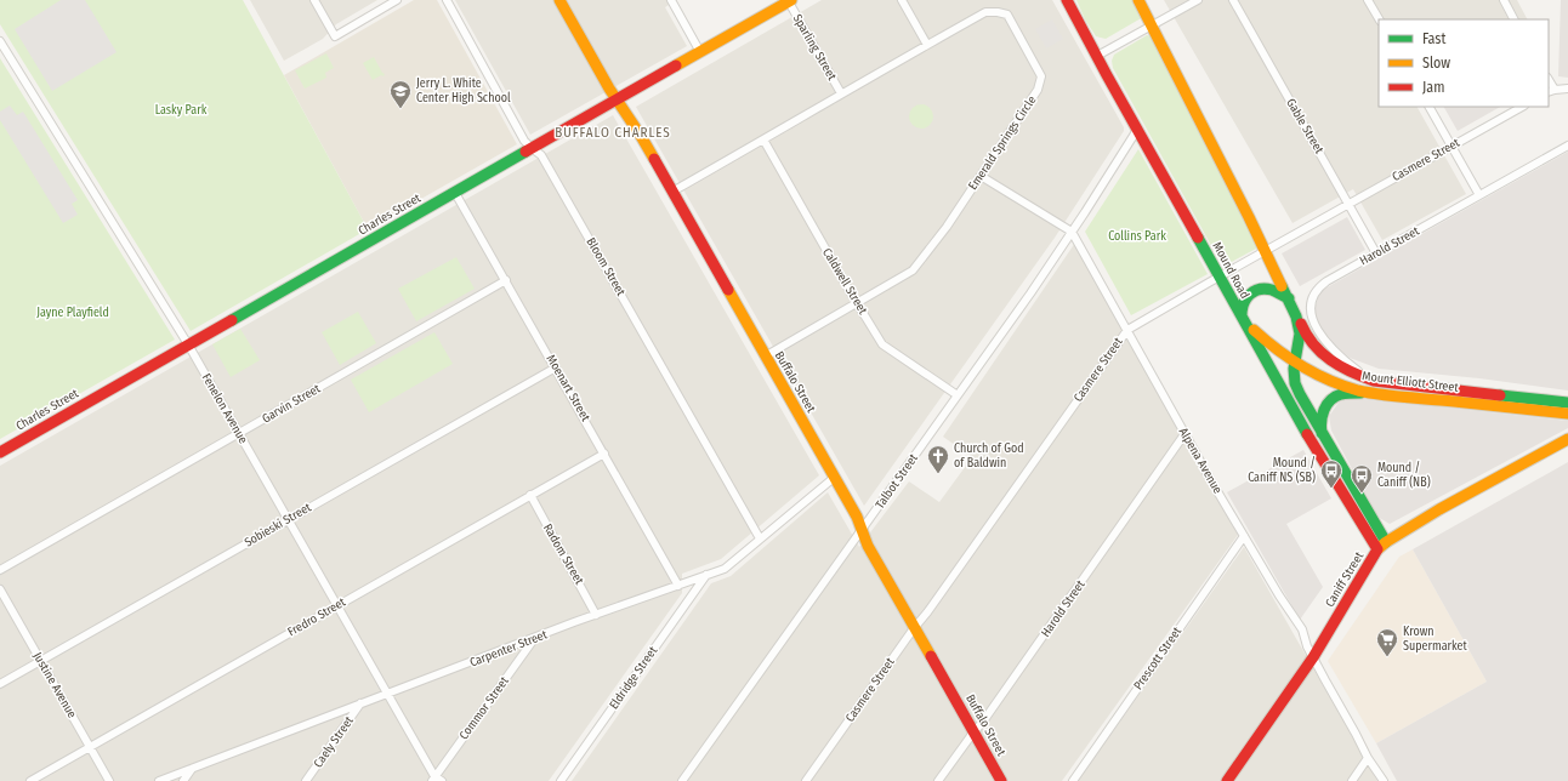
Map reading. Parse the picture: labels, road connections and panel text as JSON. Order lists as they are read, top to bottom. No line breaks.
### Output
{"streets":{"street":["Sparling Street","Gable Street","Emerald Springs Circle","Casmere Street","Charles Street","Harold Street","Bloom Street","Mound Road","Caldwell Street","Buffalo Street","Mount Elliott Street","Moenart Street","Garvin Street","Fenelon Avenue","Alpena Avenue","Talbot Street","Sobieski Street","Radom Street","Caniff Street","Fredro Street","Carpenter Street","Prescott Street","Eldridge Street","Justine Avenue","Commor Street","Caely Street"]},"crossings":[["Sparling Street","Emerald Springs Circle"],["Sparling Street","Charles Street"],["Gable Street","Casmere Street"],["Gable Street","Harold Street"],["Emerald Springs Circle","Caldwell Street"],["Emerald Springs Circle","Buffalo Street"],["Emerald Springs Circle","Alpena Avenue"],["Casmere Street","Mound Road"],["Casmere Street","Buffalo Street"],["Casmere Street","Alpena Avenue"],["Charles Street","Bloom Street"],["Charles Street","Buffalo Street"],["Charles Street","Moenart Street"],["Charles Street","Fenelon Avenue"],["Harold Street","Buffalo Street"],["Harold Street","Mount Elliott Street"],["Harold Street","Alpena Avenue"],["Bloom Street","Carpenter Street"],["Mound Road","Mount Elliott Street"],["Mound Road","Talbot Street"],["Mound Road","Caniff Street"],["Caldwell Street","Talbot Street"],["Buffalo Street","Talbot Street"],["Buffalo Street","Carpenter Street"],["Moenart Street","Garvin Street"],["Moenart Street","Sobieski Street"],["Moenart Street","Fredro Street"],["Moenart Street","Carpenter Street"],["Garvin Street","Fenelon Avenue"],["Fenelon Avenue","Sobieski Street"],["Fenelon Avenue","Fredro Street"],["Fenelon Avenue","Carpenter Street"],["Fenelon Avenue","Commor Street"],["Alpena Avenue","Talbot Street"],["Alpena Avenue","Caniff Street"],["Alpena Avenue","Prescott Street"],["Sobieski Street","Justine Avenue"],["Radom Street","Fredro Street"],["Radom Street","Carpenter Street"],["Fredro Street","Justine Avenue"],["Carpenter Street","Eldridge Street"],["Carpenter Street","Commor Street"],["Carpenter Street","Caely Street"]],"districts":["BUFFALO CHARLES"],"parks":["Lasky Park","Collins Park","Jayne Playfield"],"places":{"school or university":["Jerry L. White Center High School"],"church":["Church of God of Baldwin"],"bus stop":["Mound / Caniff NS (SB)","Mound / Caniff (NB)"],"supermarket":["Krown Supermarket"]},"legend":["Fast","Slow","Jam"]}
